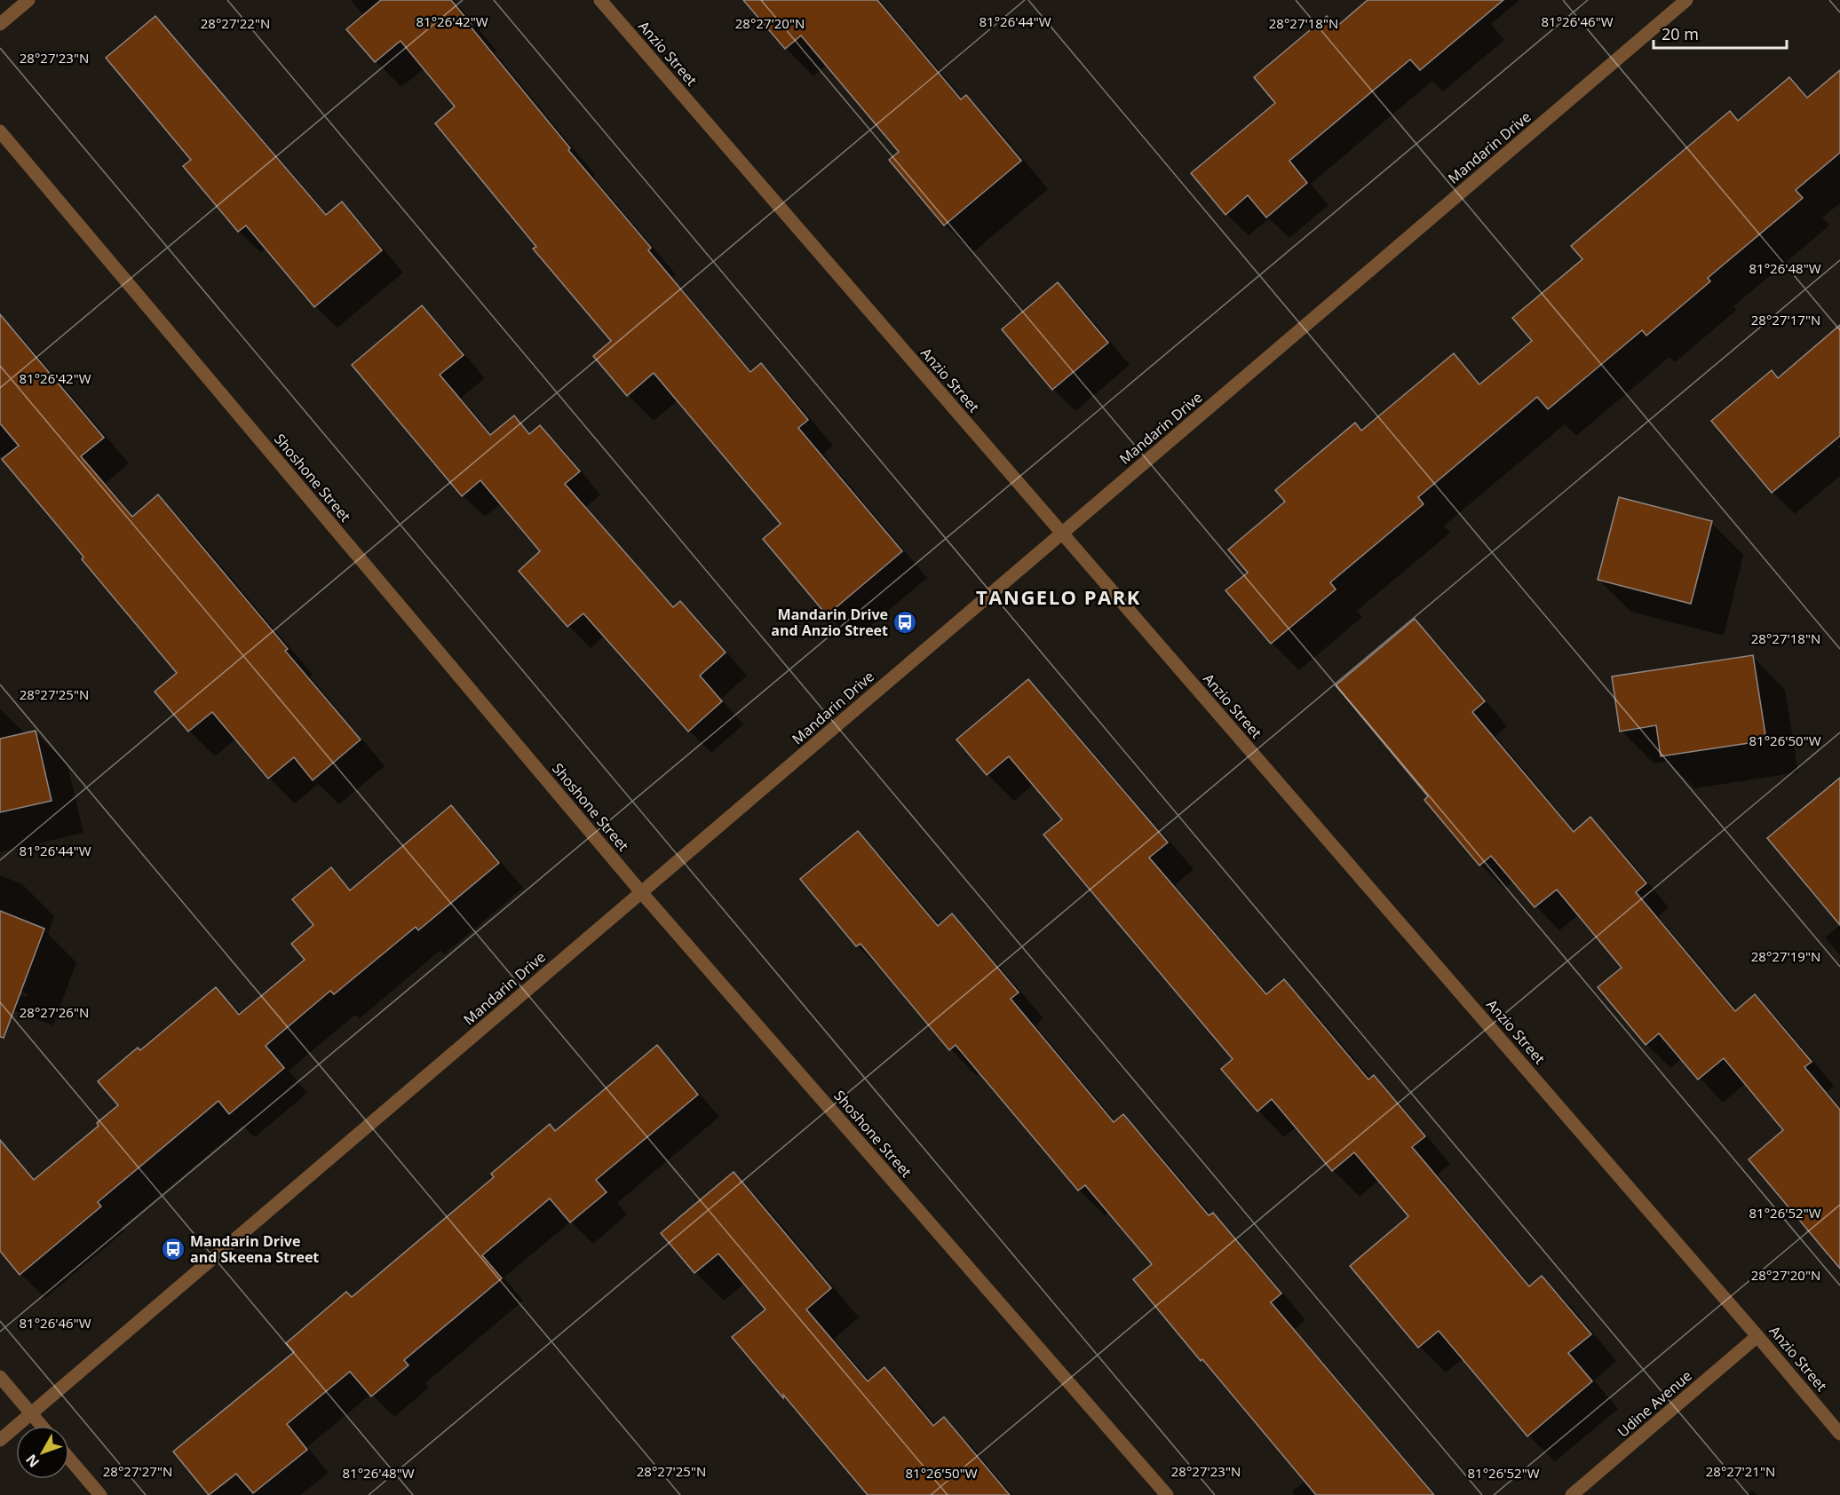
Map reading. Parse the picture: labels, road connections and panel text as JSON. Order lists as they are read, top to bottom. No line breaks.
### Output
{"streets":{"street":["Anzio Street","Mandarin Drive","Shoshone Street","Udine Avenue"]},"crossings":[["Anzio Street","Mandarin Drive"],["Anzio Street","Udine Avenue"],["Mandarin Drive","Shoshone Street"]],"districts":["TANGELO PARK"],"places":{"bus stop":["Mandarin Drive and Anzio Street","Mandarin Drive and Skeena Street"]},"scale_bar":"20 m","north":"bottom left","coordinates":["81°26'42\"W","81°26'44\"W","81°26'46\"W","28°27'20\"N","28°27'18\"N","28°27'22\"N","28°27'23\"N","81°26'48\"W","28°27'17\"N","28°27'25\"N","81°26'50\"W","28°27'19\"N","28°27'26\"N","81°26'52\"W","28°27'27\"N","28°27'21\"N"]}
